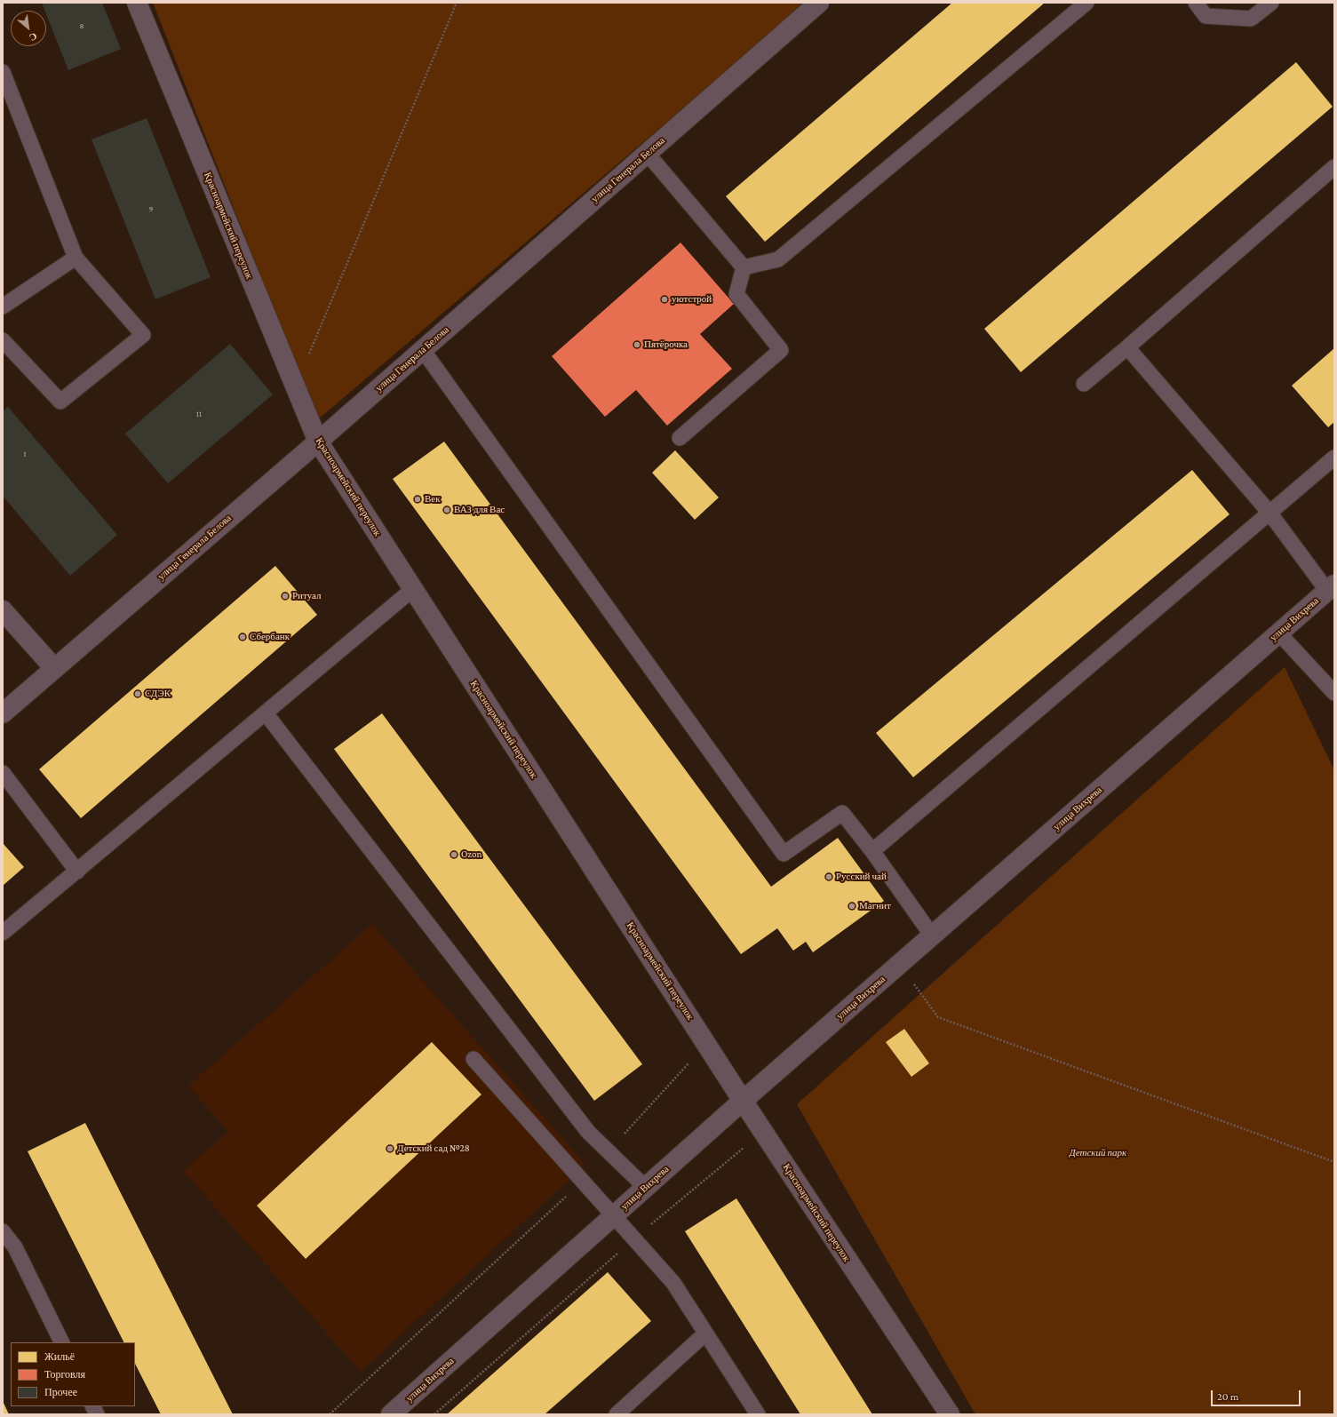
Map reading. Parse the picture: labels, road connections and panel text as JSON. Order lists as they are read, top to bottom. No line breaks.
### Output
{"streets":{"street":["улица Генерала Белова","Красноармейский переулок","улица Вихрева"]},"crossings":[["улица Генерала Белова","Красноармейский переулок"],["Красноармейский переулок","улица Вихрева"]],"parks":["Детский парк"],"places":["уютстрой","Пятёрочка","Век","ВАЗ для Вас","Ритуал","Сбербанк","СДЭК","Ozon","Русский чай","Магнит","Детский сад №28"],"house_numbers":["8","9","11","1"],"legend":["Жильё","Торговля","Прочее"],"scale_bar":"20 m","north":"bottom right"}
